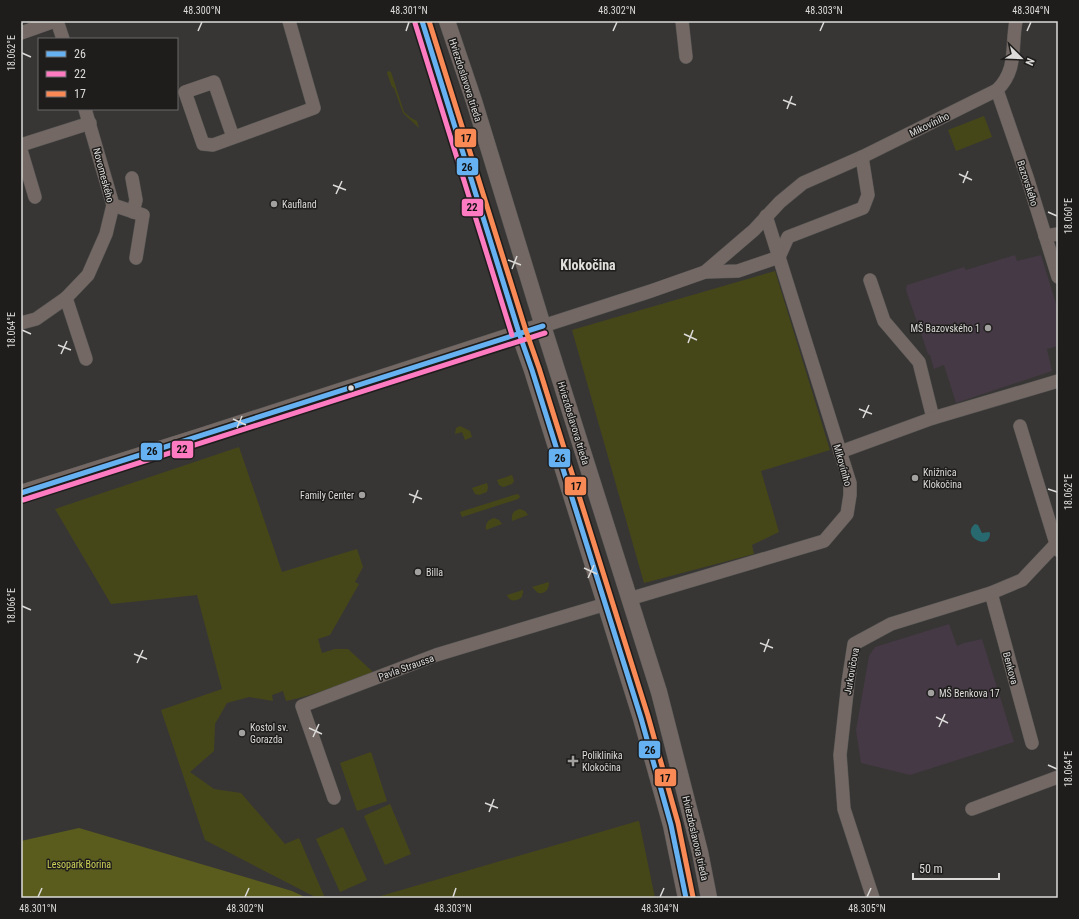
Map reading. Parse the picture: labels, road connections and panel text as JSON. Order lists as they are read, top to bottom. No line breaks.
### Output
{"streets":{"street":["Hviezdoslavova trieda","Mikovíniho","Novomeského","Bazovského","Pavla Straussa","Benkova","Jurkovičova"]},"crossings":[["Hviezdoslavova trieda","Mikovíniho"],["Mikovíniho","Bazovského"],["Benkova","Jurkovičova"]],"districts":["Klokočina"],"parks":["Lesopark Borina"],"places":{"other":["Kaufland","MŠ Bazovského 1","Knižnica Klokočina","Family Center","Billa","MŠ Benkova 17","Kostol sv. Gorazda"],"health":["Poliklinika Klokočina"]},"lines":["transit line 26","transit line 17","transit line 22"],"legend":["26","22","17"],"scale_bar":"50 m","north":"bottom right","coordinates":["48.300°N","48.301°N","48.302°N","48.303°N","48.304°N","18.062°E","18.060°E","18.064°E","18.066°E","48.305°N"]}
